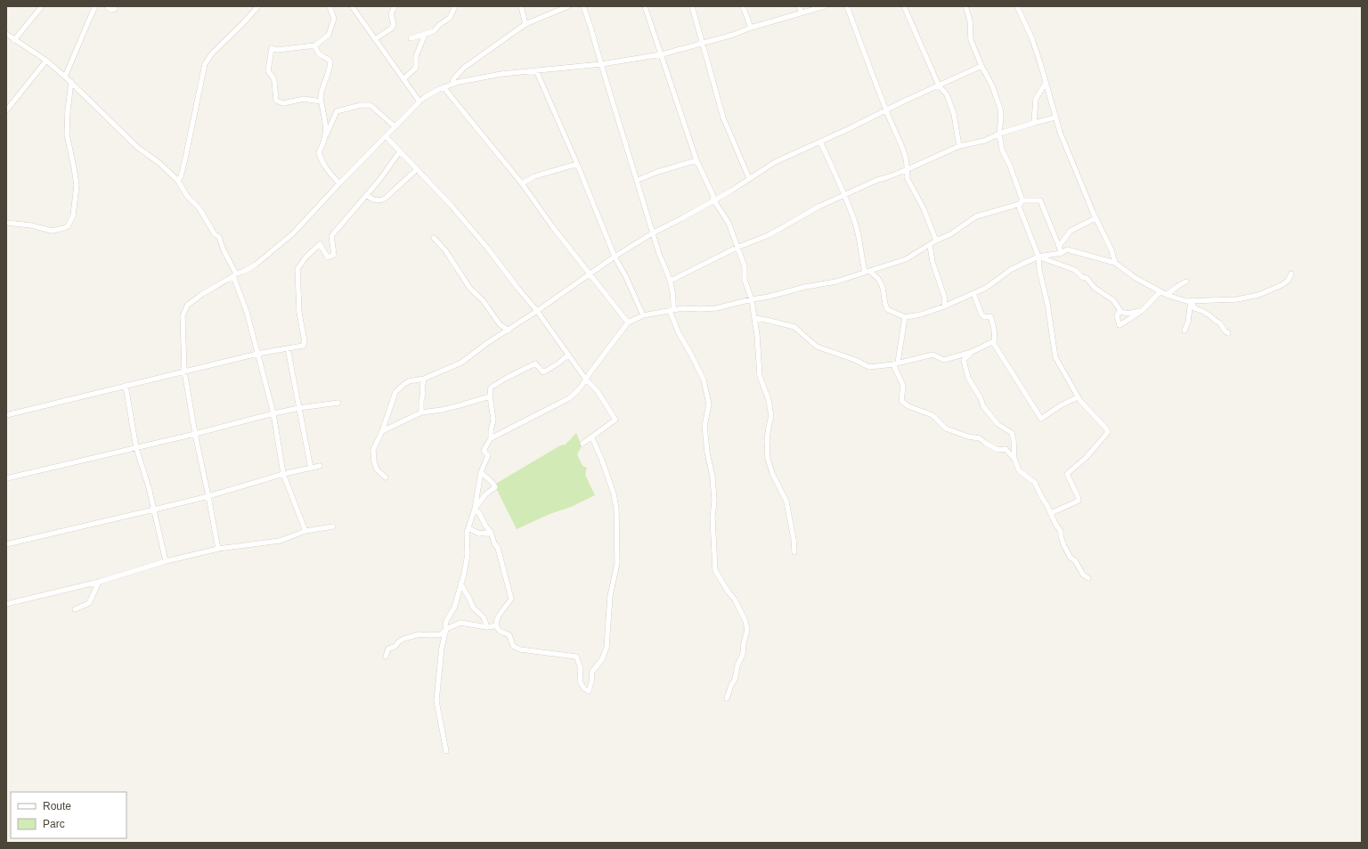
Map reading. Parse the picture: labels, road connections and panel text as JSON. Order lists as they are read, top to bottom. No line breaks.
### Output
{"legend":["Route","Parc"]}
